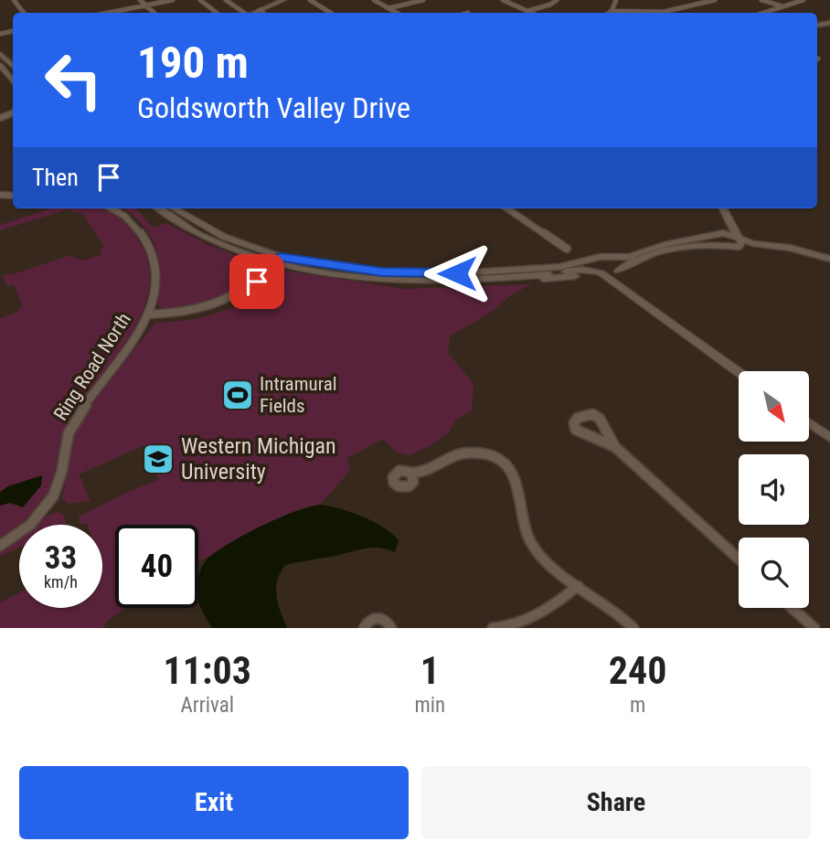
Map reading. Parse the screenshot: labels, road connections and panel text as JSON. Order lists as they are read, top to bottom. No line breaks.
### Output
{"streets":{"street":["Ring Road North"]},"places":{"sports":["Intramural Fields"],"school or university":["Western Michigan University"]},"north":"bottom right","page":{"turn":["190 m","Goldsworth Valley Drive"],"then":"Then","speed":"33 km/h","limit":"40","eta":["11:03","Arrival","1","min","240","m"],"buttons":["Exit","Share"]}}
